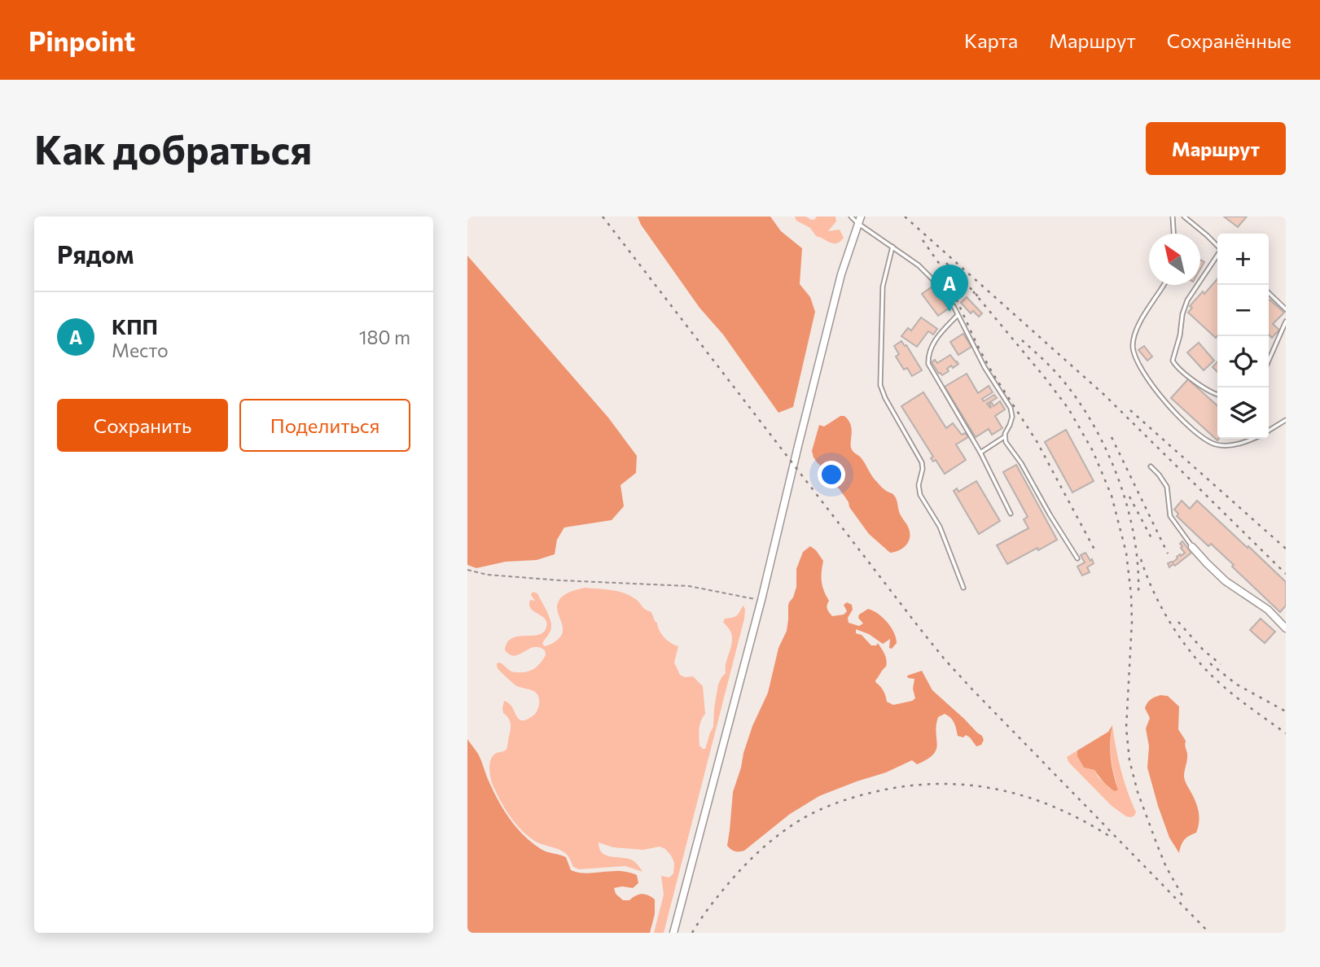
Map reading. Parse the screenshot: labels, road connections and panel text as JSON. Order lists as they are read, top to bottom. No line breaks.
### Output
{"north":"top left","page":{"header":"Pinpoint","nav":["Карта","Маршрут","Сохранённые"],"buttons":["Маршрут",["Сохранить","Поделиться"]],"title":"Как добраться","heading":"Рядом","map_buttons":["+","−"],"pins":"A","list":[{"mark":"A","name":"КПП","note":"Место","value":"180 m"}]}}
